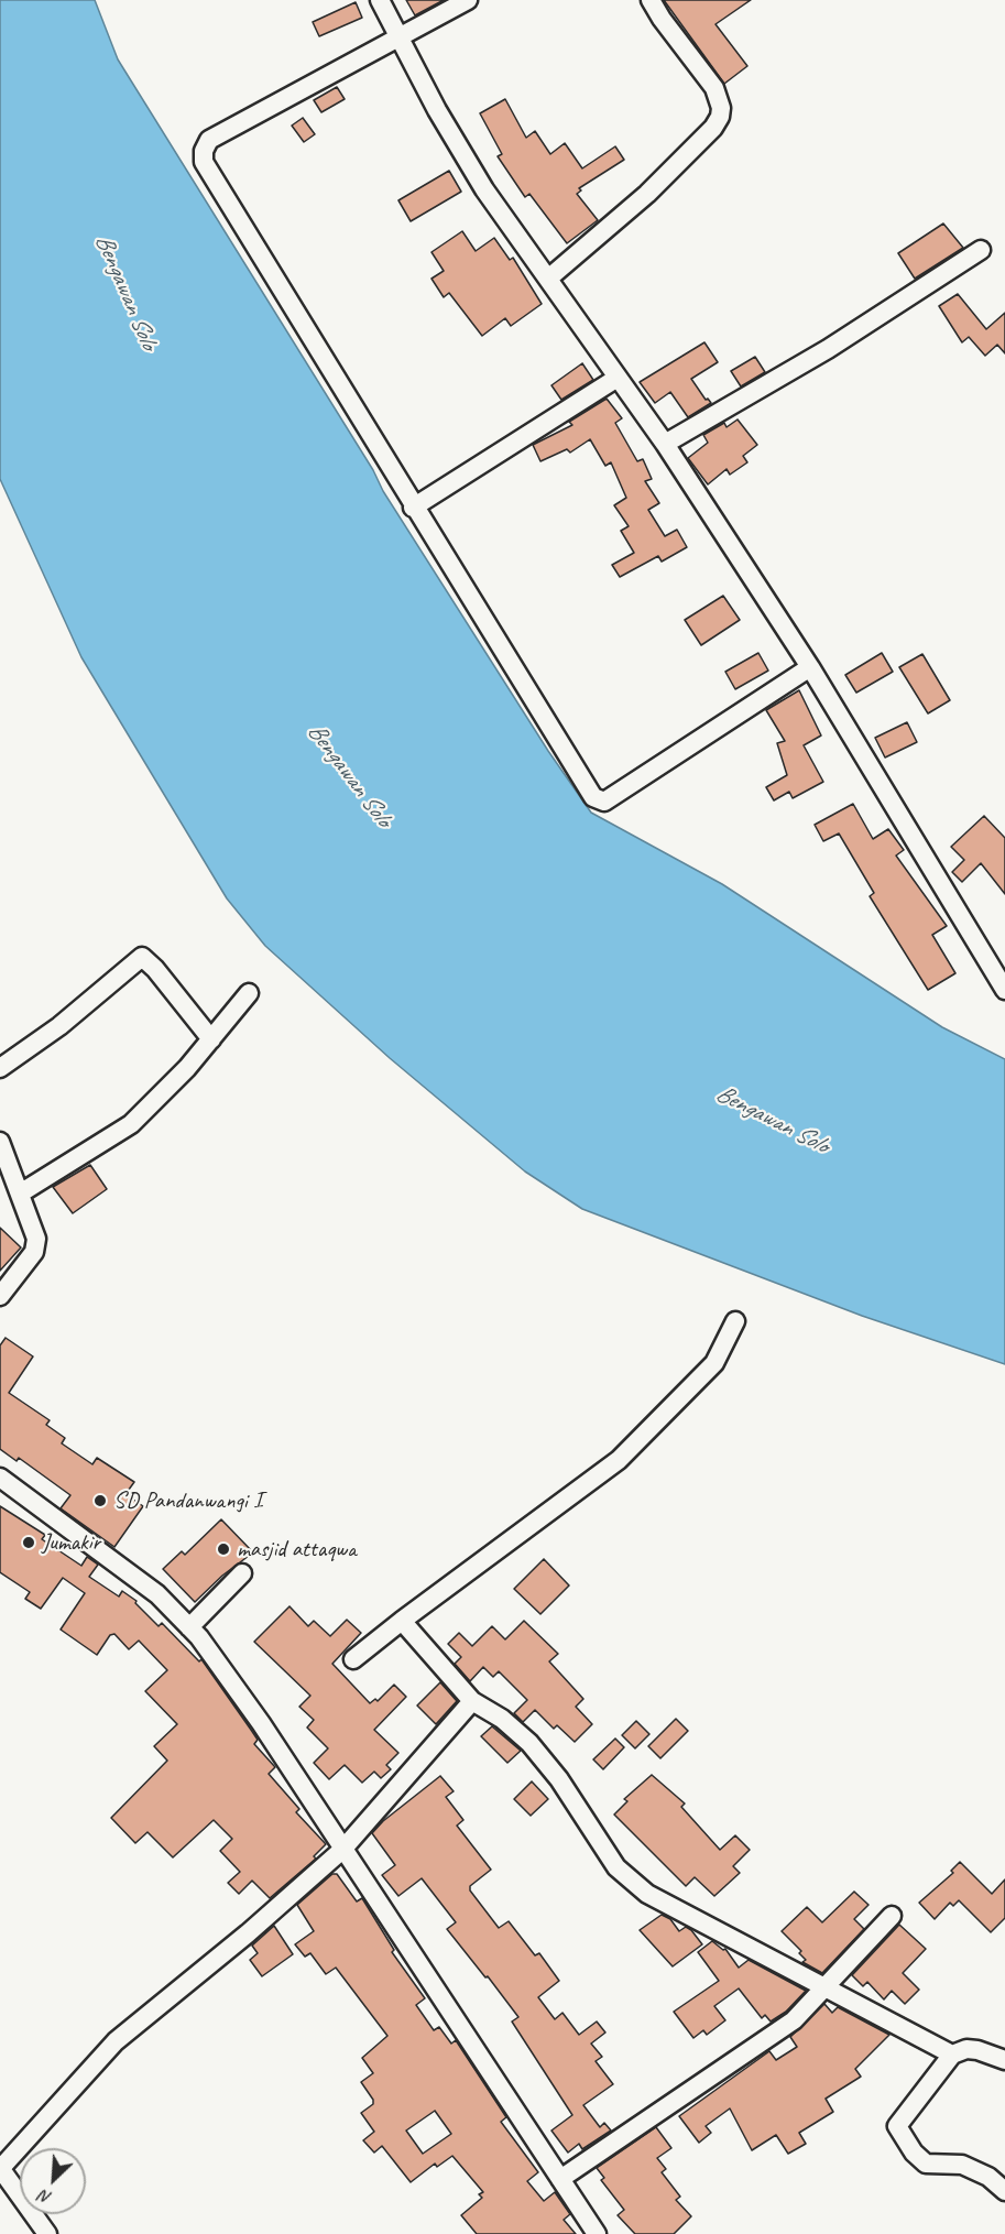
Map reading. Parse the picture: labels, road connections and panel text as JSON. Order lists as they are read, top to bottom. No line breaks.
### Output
{"water":["Bengawan Solo"],"places":["SD Pandanwangi I","Jumakir","masjid attaqwa"],"north":"bottom left"}
